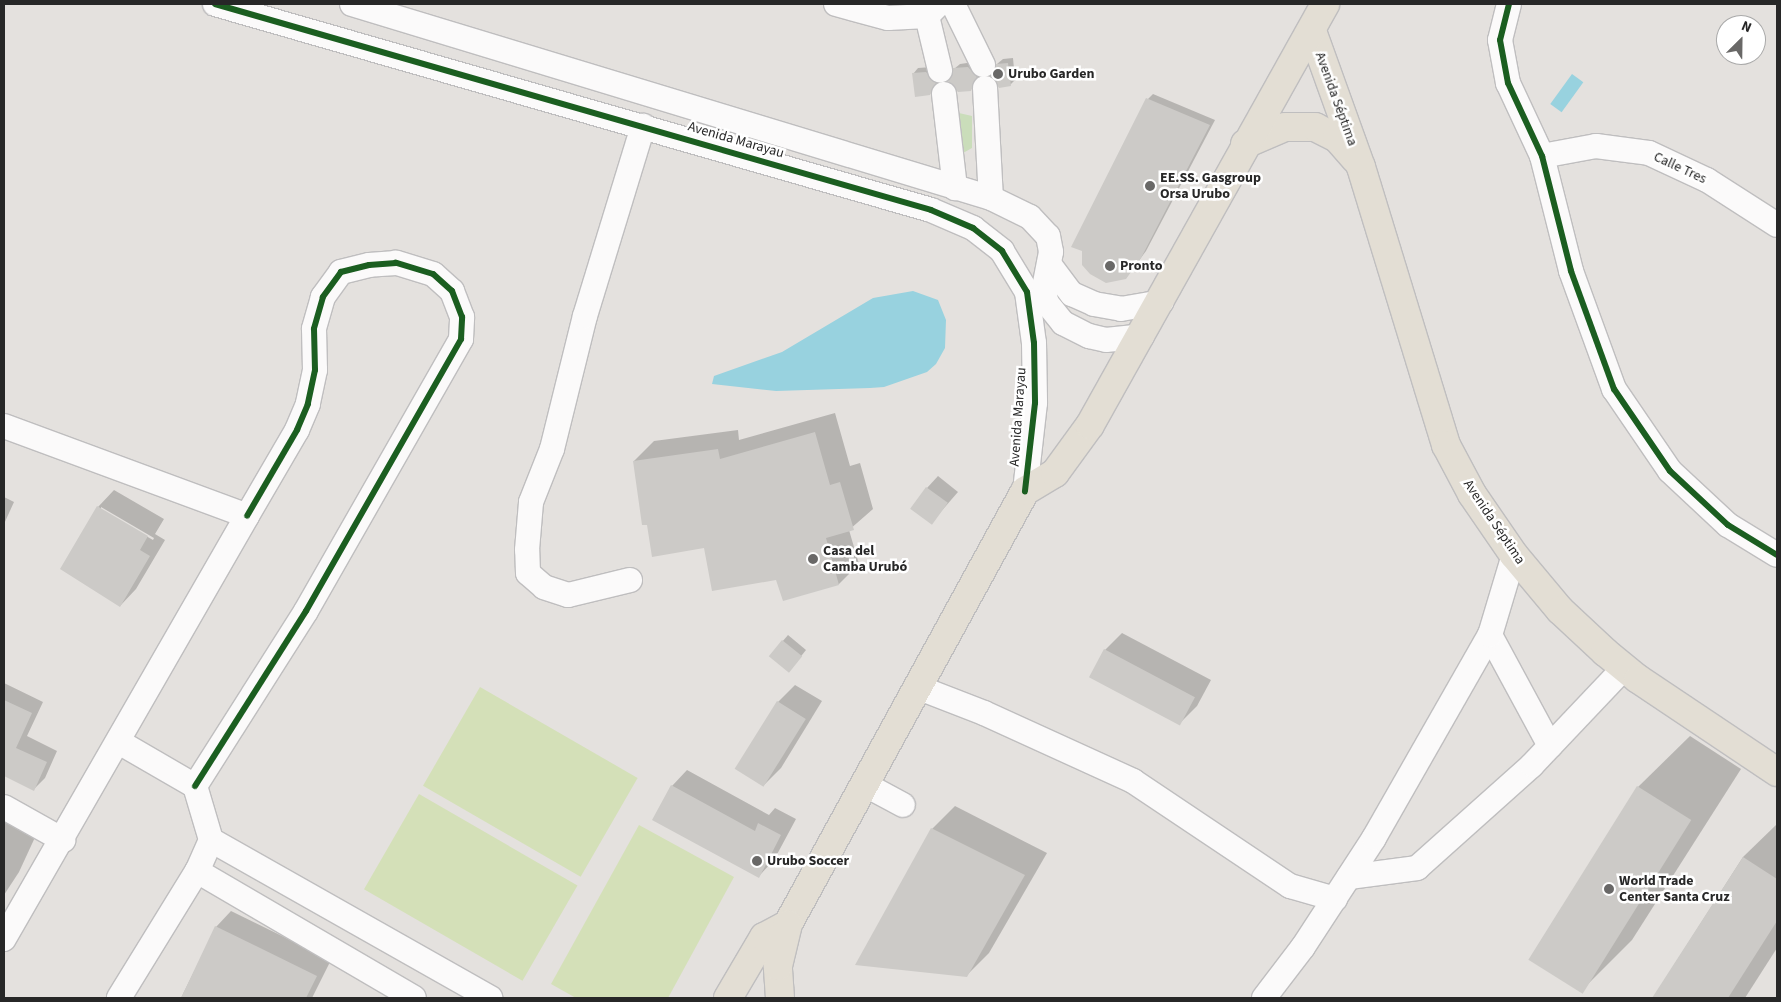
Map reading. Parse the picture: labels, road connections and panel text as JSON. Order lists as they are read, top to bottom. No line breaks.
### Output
{"streets":{"main road":["Avenida Séptima"],"street":["Avenida Marayau","Calle Tres"]},"places":["Urubo Garden","EE.SS. Gasgroup Orsa Urubo","Pronto","Casa del Camba Urubó","Urubo Soccer","World Trade Center Santa Cruz"],"north":"top right"}
